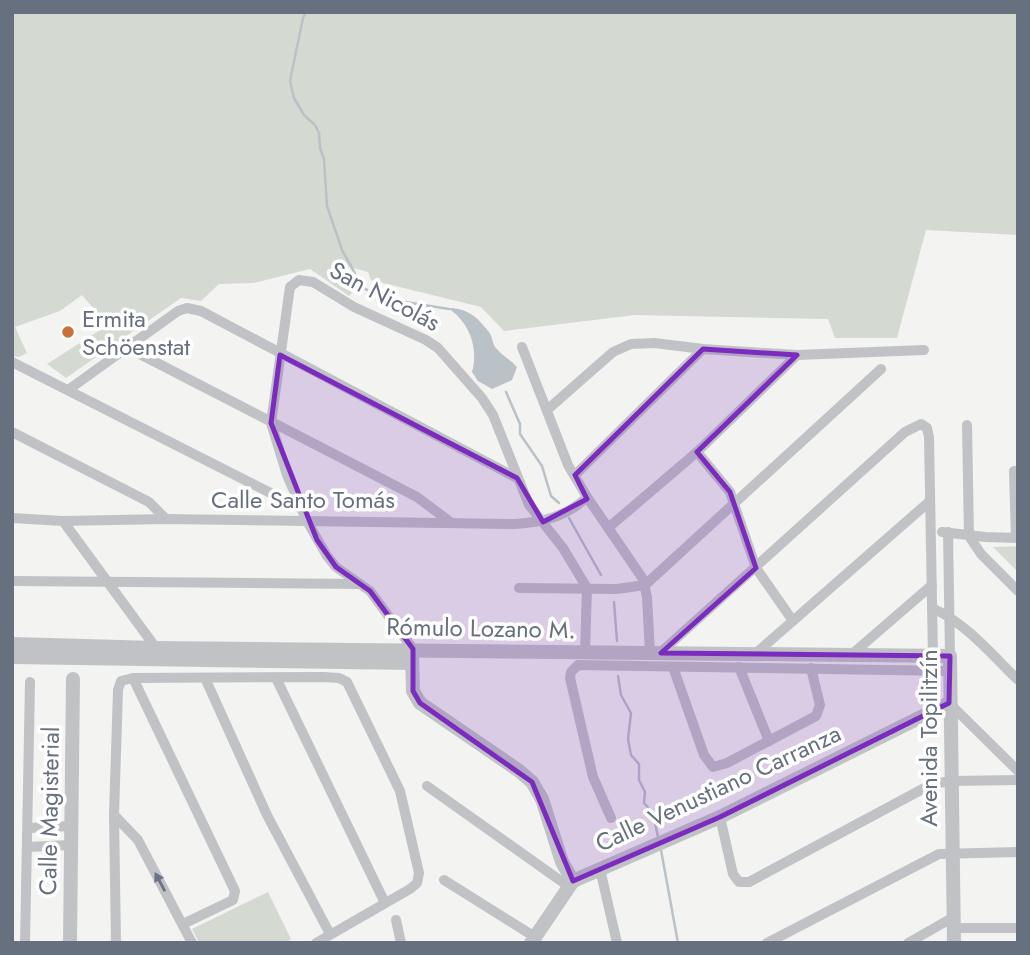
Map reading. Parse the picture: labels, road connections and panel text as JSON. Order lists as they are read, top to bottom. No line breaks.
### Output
{"streets":{"street":["San Nicolás","Calle Santo Tomás","Rómulo Lozano M.","Avenida Topilitzín","Calle Venustiano Carranza","Calle Magisterial"]},"crossings":[["San Nicolás","Calle Santo Tomás"],["Rómulo Lozano M.","Avenida Topilitzín"],["Avenida Topilitzín","Calle Venustiano Carranza"]],"places":["Ermita Schöenstat"]}
